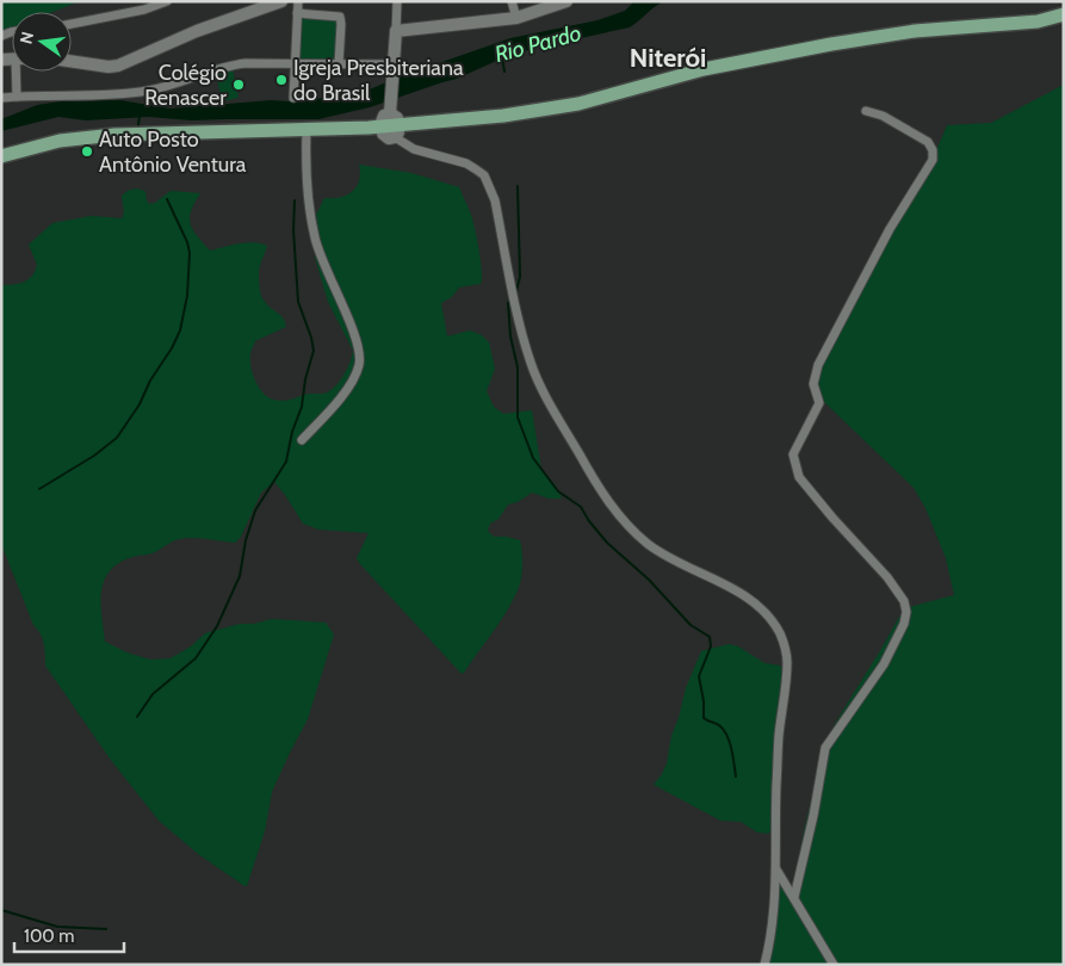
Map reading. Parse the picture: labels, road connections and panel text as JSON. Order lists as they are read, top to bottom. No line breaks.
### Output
{"districts":["Niterói"],"water":["Rio Pardo"],"places":["Igreja Presbiteriana do Brasil","Colégio Renascer","Auto Posto Antônio Ventura"],"scale_bar":"100 m","north":"left"}
